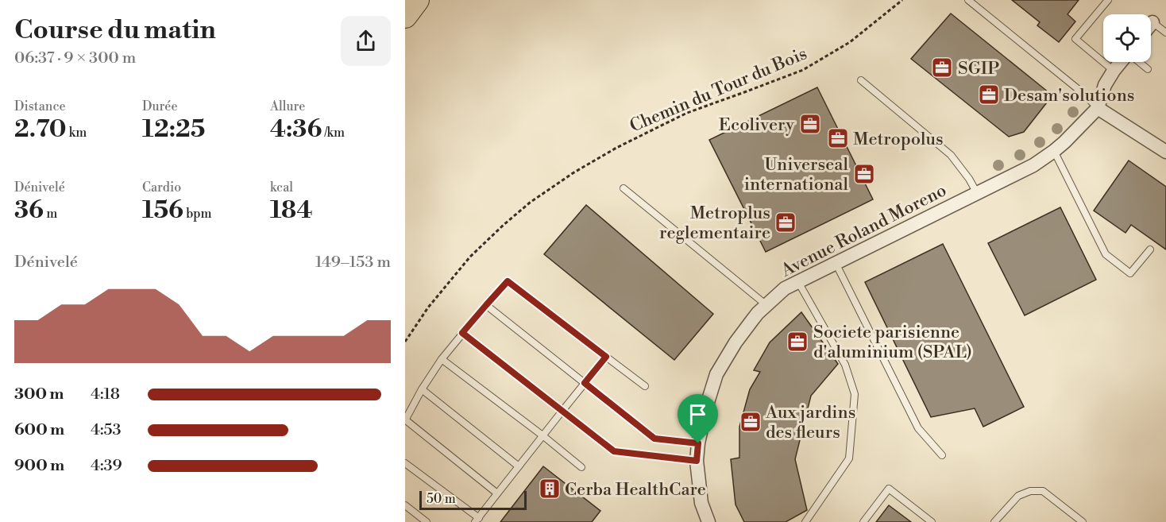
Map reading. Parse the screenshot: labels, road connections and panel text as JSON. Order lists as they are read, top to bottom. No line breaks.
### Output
{"streets":{"street":["Avenue Roland Moreno"],"path":["Chemin du Tour du Bois"]},"places":{"office":["SGIP","Desam'solutions","Ecolivery","Metropolus","Universeal international","Metroplus reglementaire","Societe parisienne d'aluminium (SPAL)","Aux jardins des fleurs"],"building":["Cerba HealthCare"]},"scale_bar":"50 m","page":{"heading":["Course du matin","06:37 · 9 × 300 m"],"stats":[["Distance","2.70 km"],["Durée","12:25"],["Allure","4:36 /km"],["Dénivelé","36 m"],["Cardio","156 bpm"],["kcal","184"]],"chart":["Dénivelé","149–153 m"],"list":[{"name":"300 m","note":"4:18"},{"name":"600 m","note":"4:53"},{"name":"900 m","note":"4:39"}],"scale":"50 m"}}
